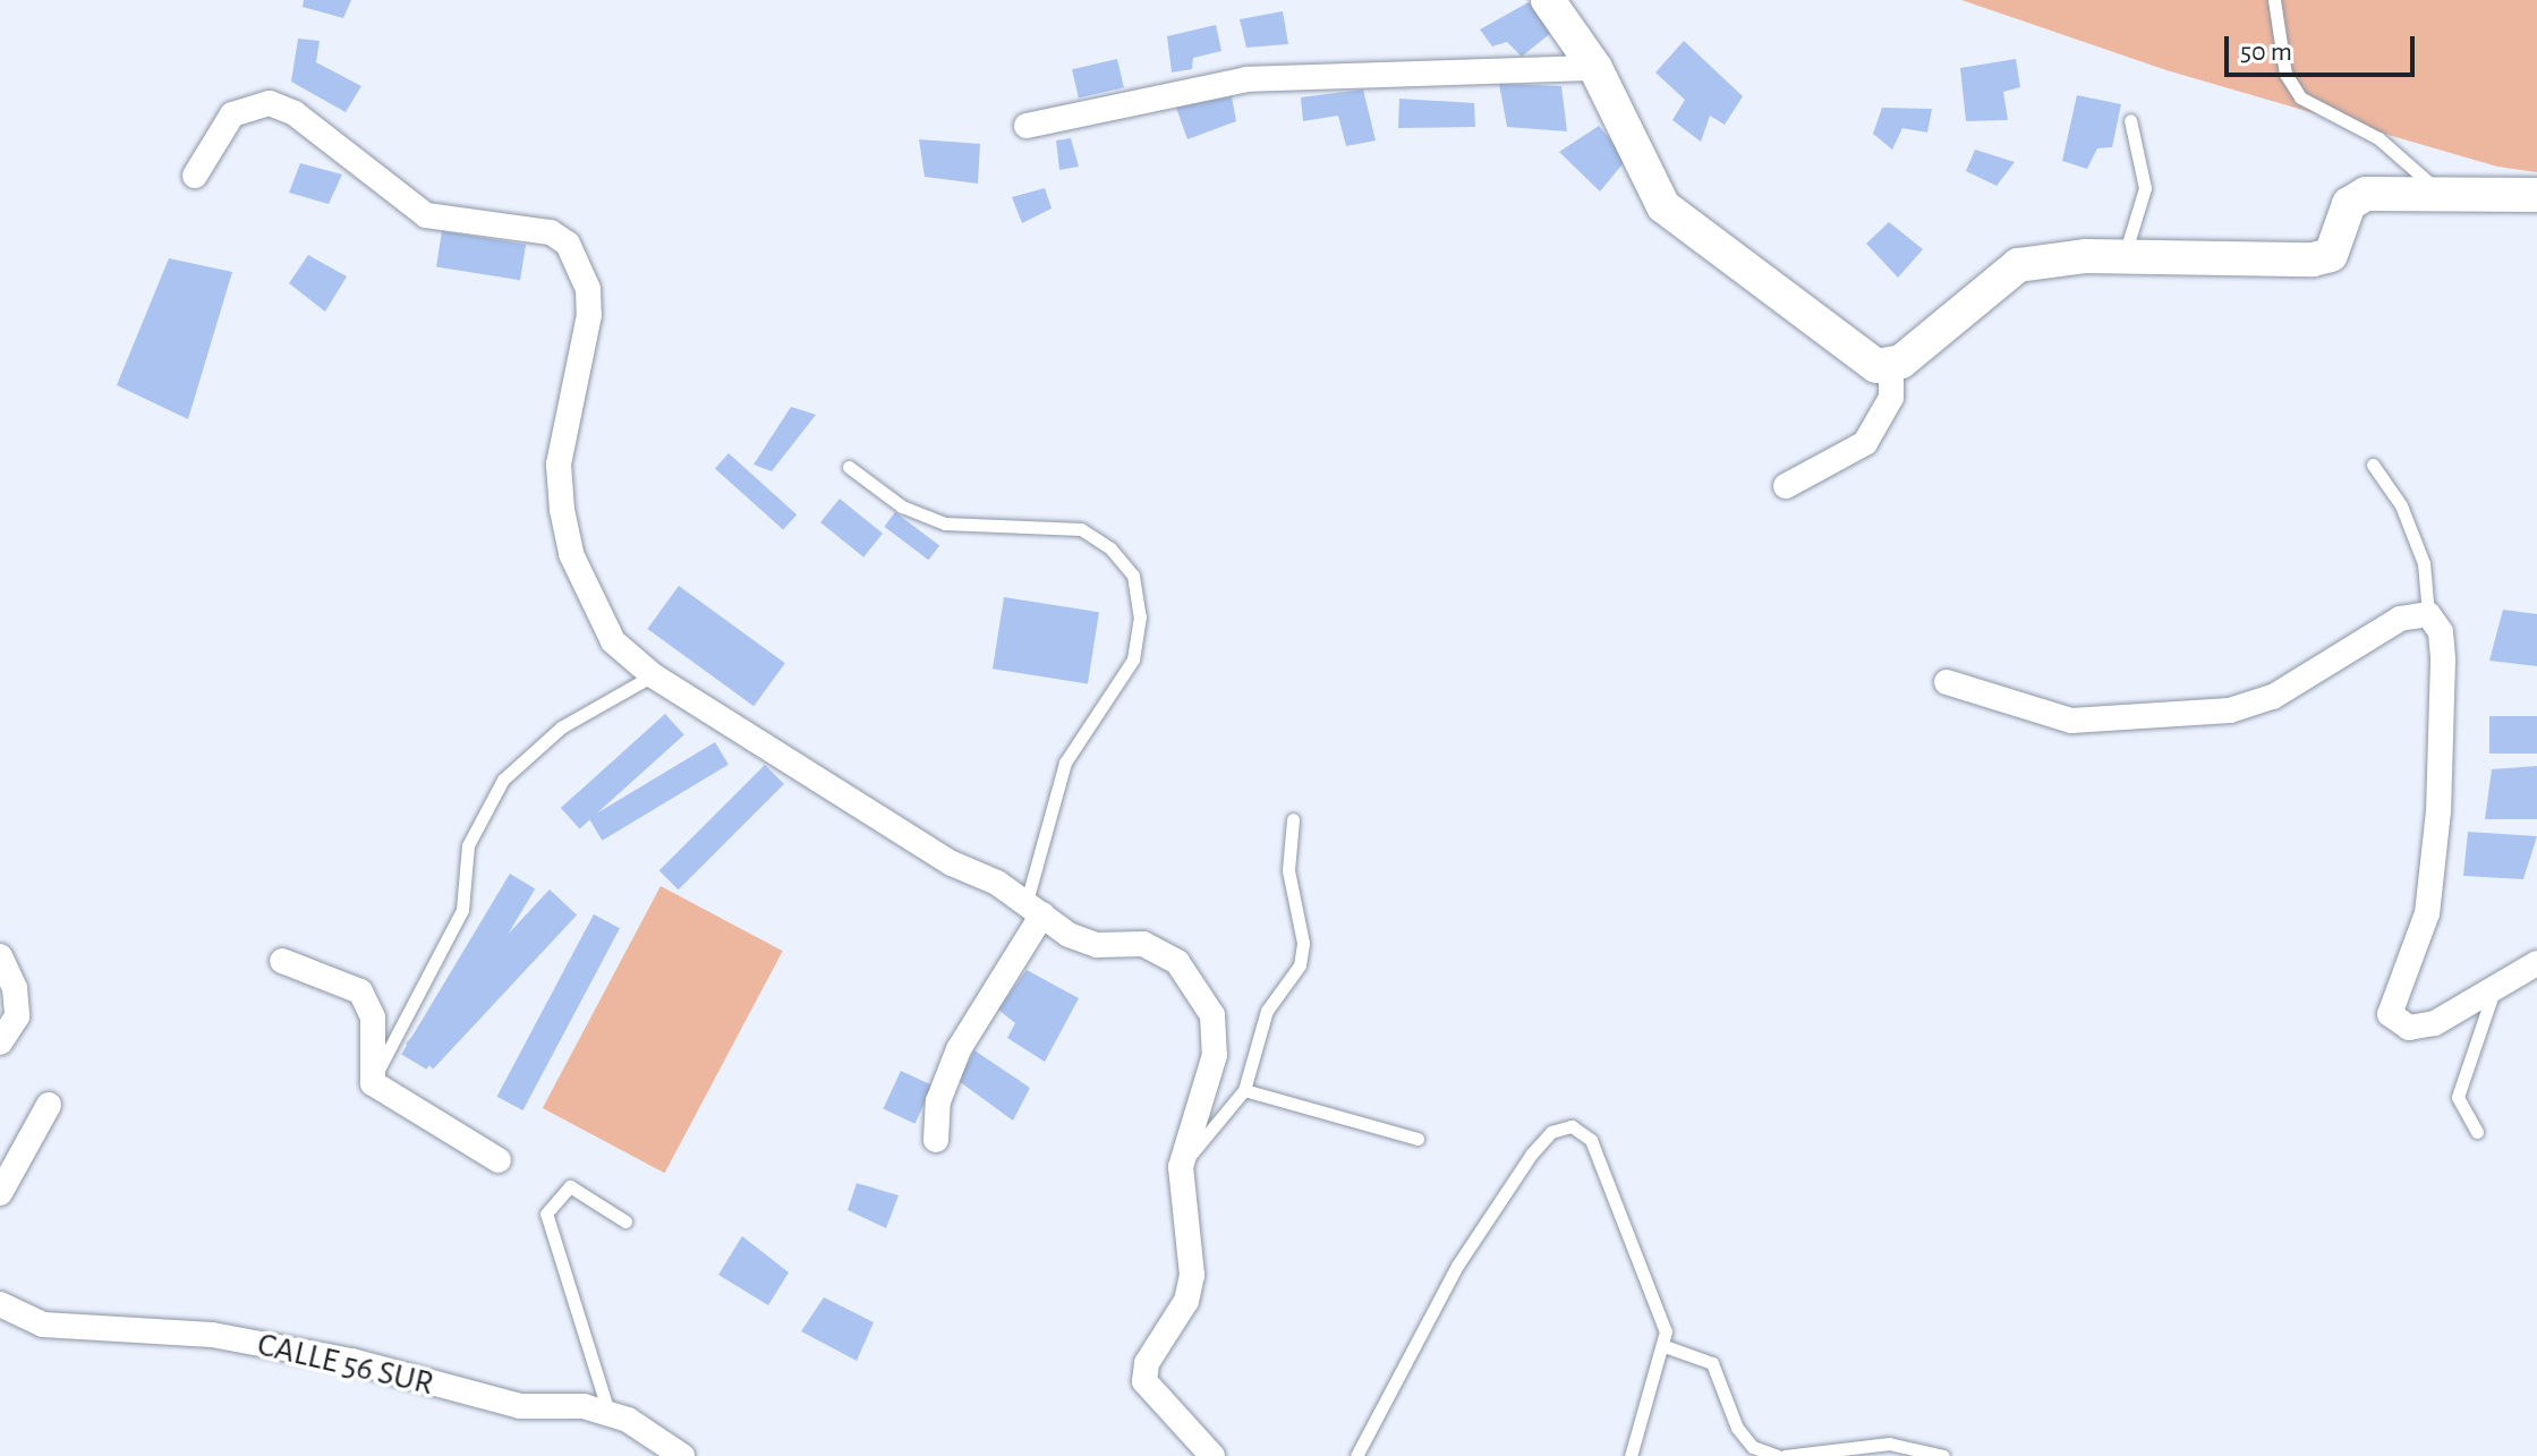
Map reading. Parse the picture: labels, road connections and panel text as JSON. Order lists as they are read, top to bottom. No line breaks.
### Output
{"streets":{"street":["CALLE 56 SUR"]},"scale_bar":"50 m"}
